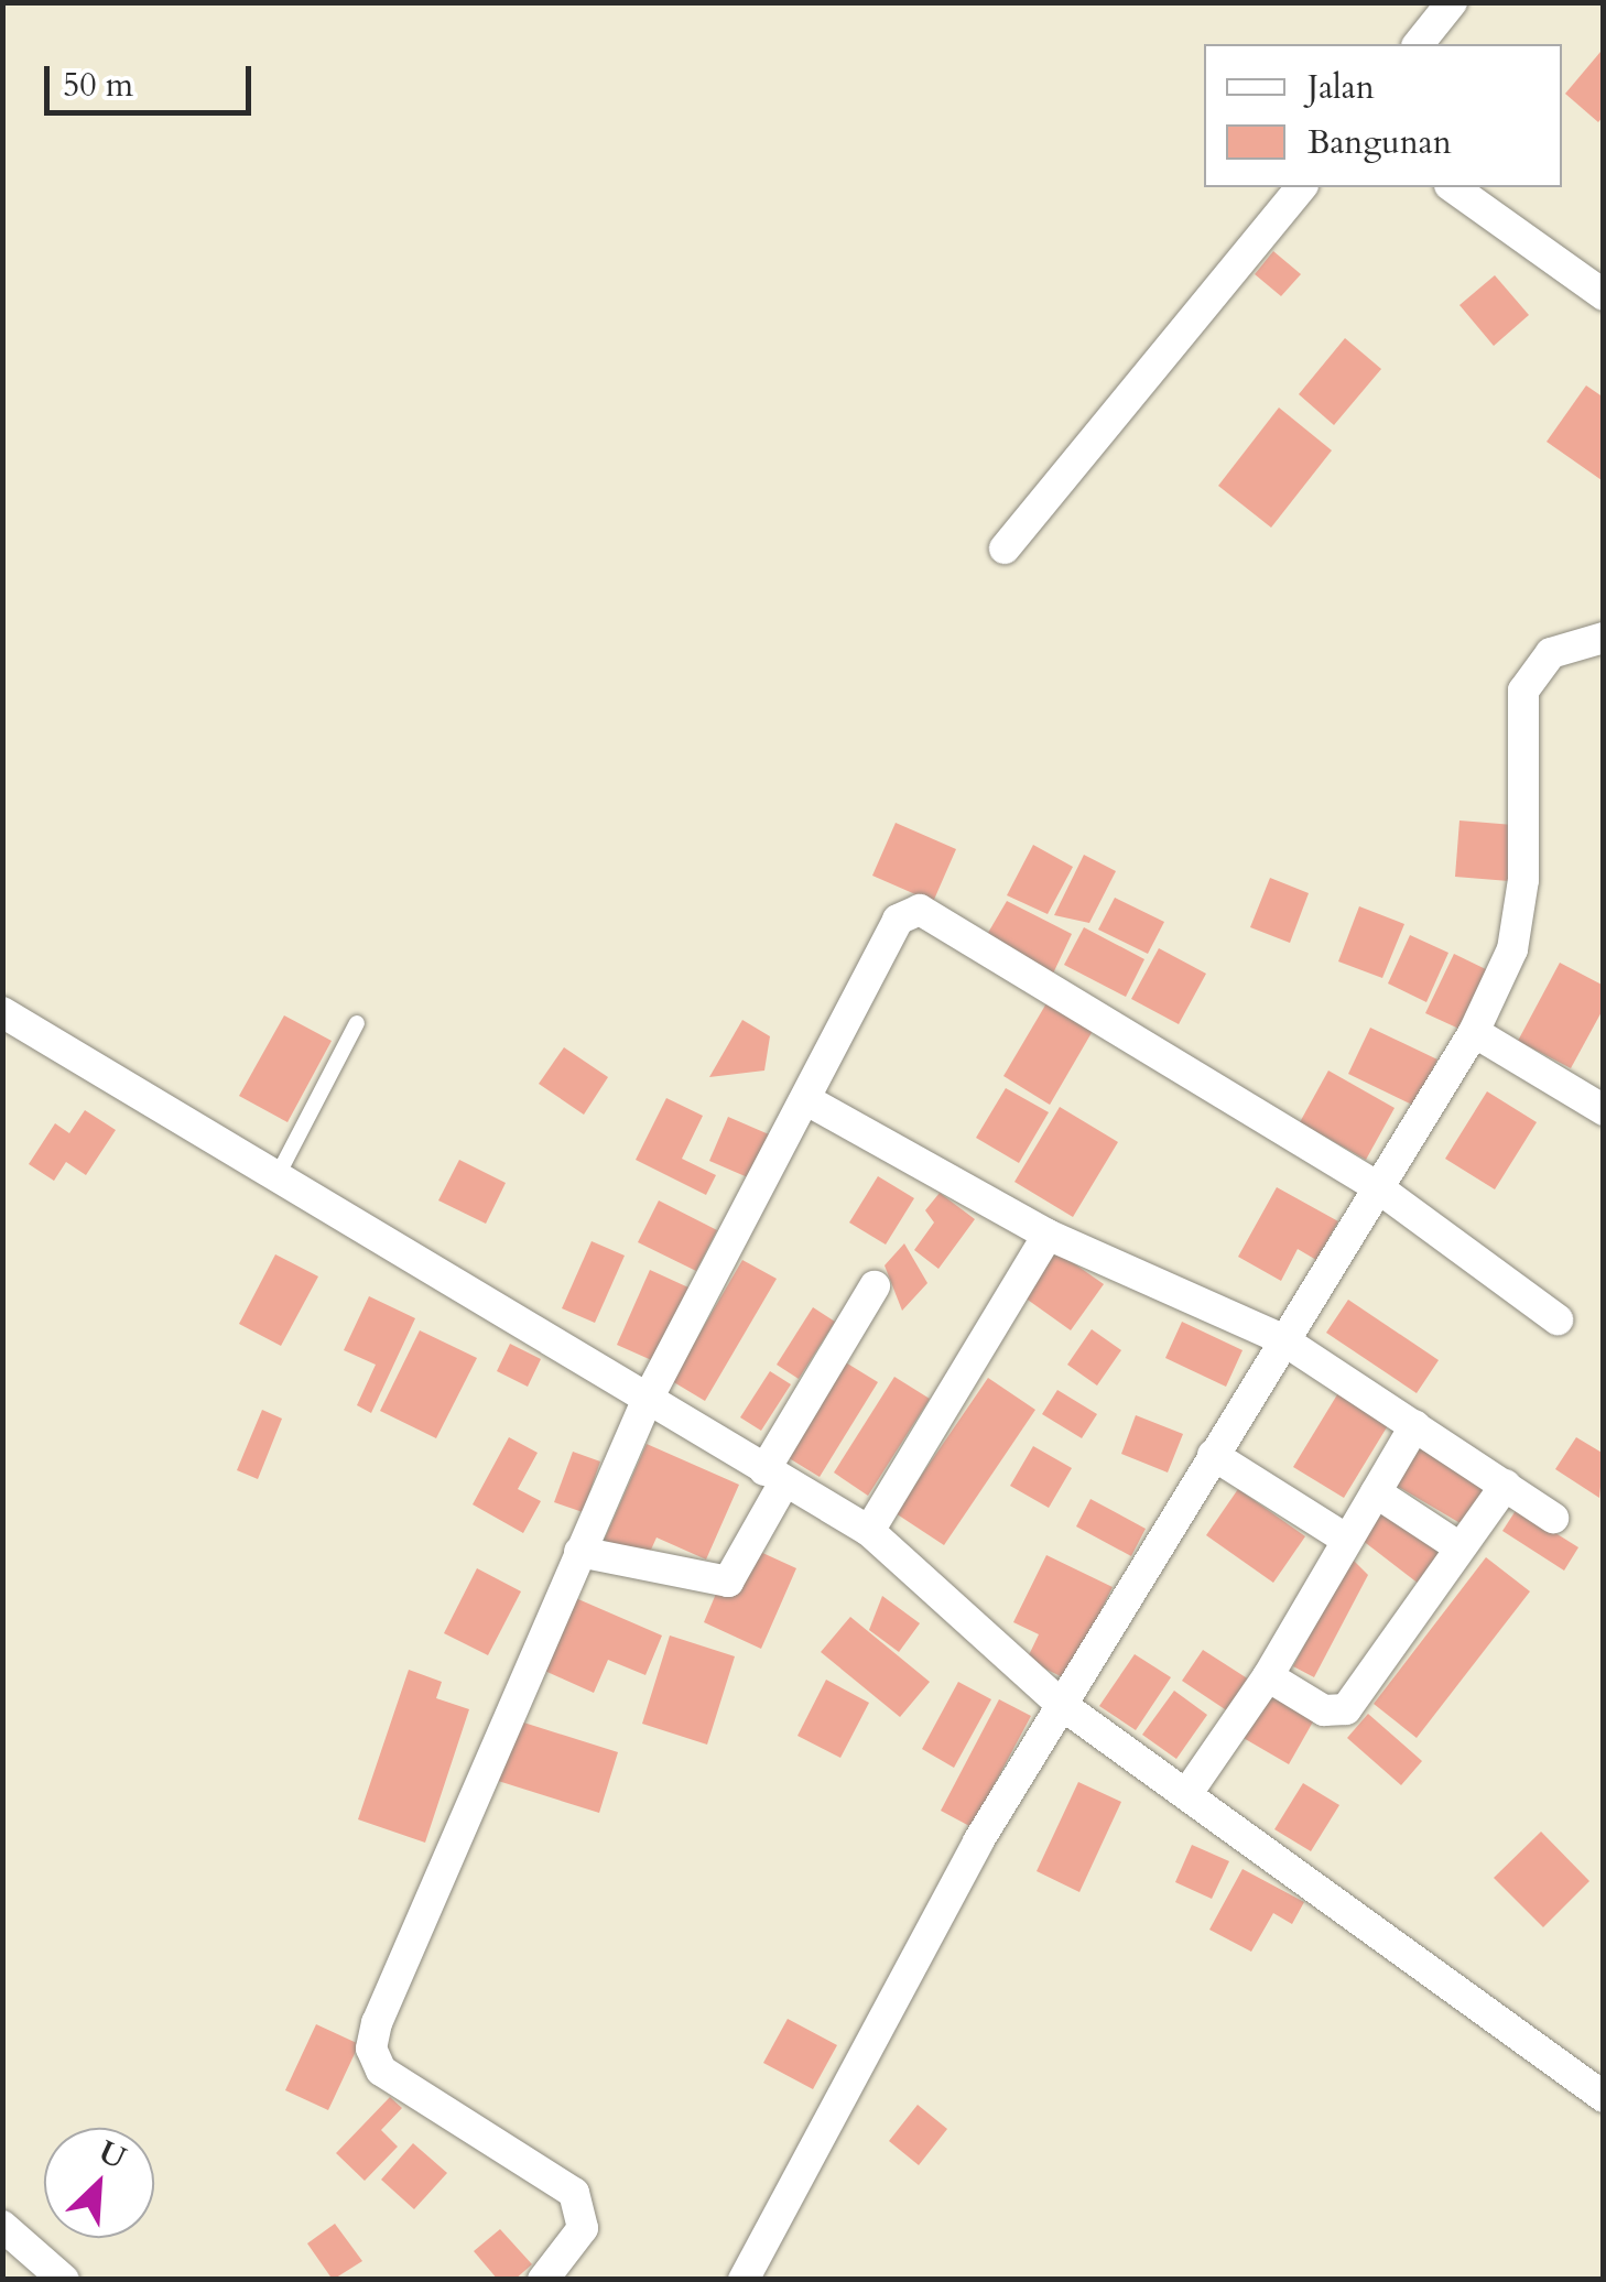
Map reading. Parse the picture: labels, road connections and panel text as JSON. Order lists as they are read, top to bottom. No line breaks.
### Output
{"legend":["Jalan","Bangunan"],"scale_bar":"50 m","north":"top right"}
